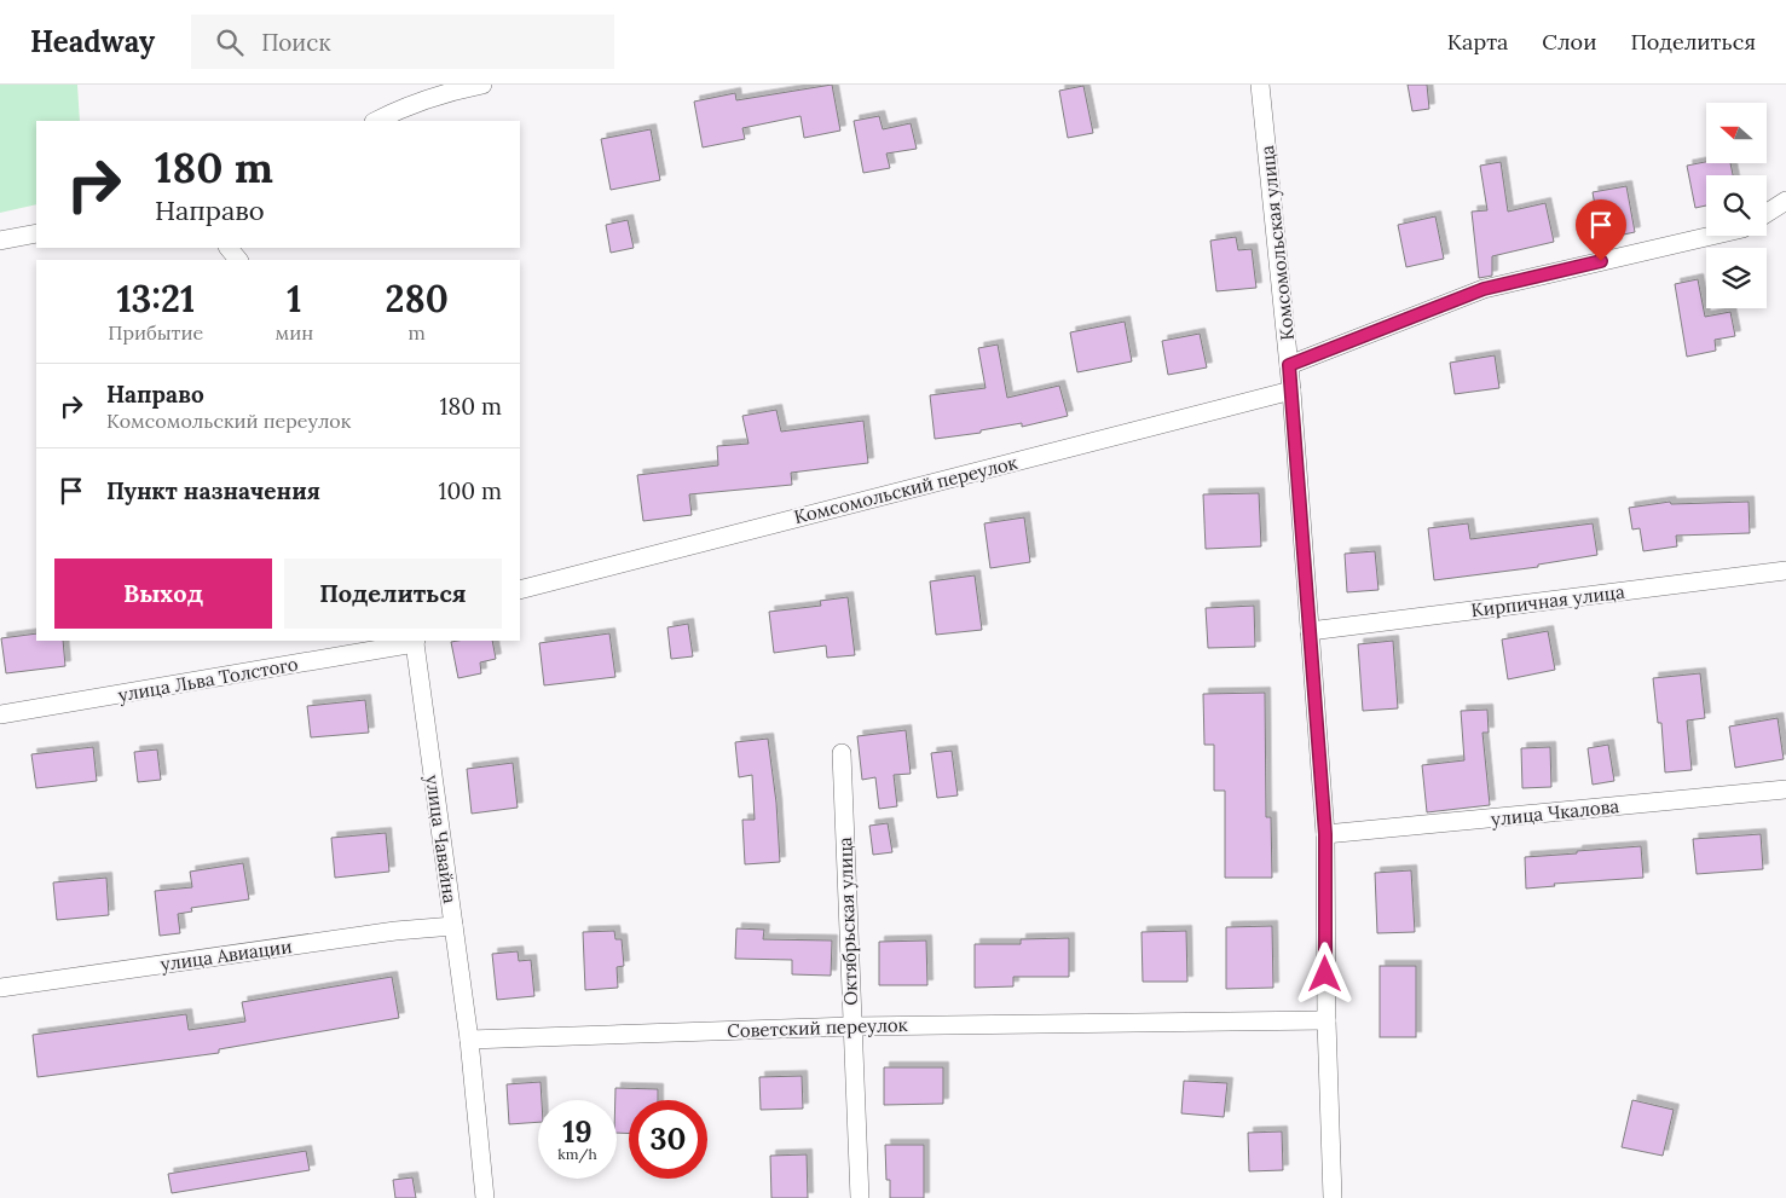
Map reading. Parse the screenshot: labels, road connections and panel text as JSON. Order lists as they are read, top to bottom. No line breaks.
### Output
{"streets":{"street":["Комсомольская улица","Комсомольский переулок","Кирпичная улица","улица Льва Толстого","улица Чкалова","улица Чавайна","Октябрьская улица","улица Авиации","Советский переулок"]},"crossings":[["Комсомольская улица","Комсомольский переулок"],["Комсомольская улица","Кирпичная улица"],["Комсомольская улица","улица Чкалова"],["Комсомольская улица","Советский переулок"],["улица Льва Толстого","улица Чавайна"],["улица Чавайна","улица Авиации"],["улица Чавайна","Советский переулок"],["Октябрьская улица","Советский переулок"]],"north":"left","page":{"header":"Headway","search":"Поиск","nav":["Карта","Слои","Поделиться"],"turn":["180 m","Направо"],"eta":["13:21","Прибытие","1","мин","280","m"],"list":[{"name":"Направо","note":"Комсомольский переулок","value":"180 m"},{"name":"Пункт назначения","value":"100 m"}],"buttons":["Выход","Поделиться"],"speed":"19 km/h","limit":"30"}}
